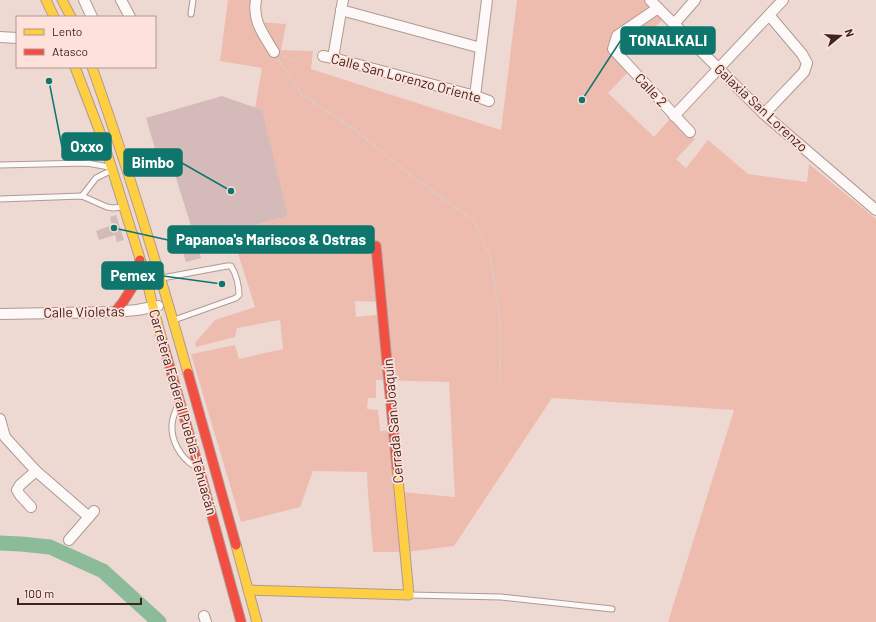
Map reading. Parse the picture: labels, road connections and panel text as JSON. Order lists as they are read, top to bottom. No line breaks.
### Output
{"streets":{"main road":["Carretera Federal Puebla-Tehuacán","Cerrada San Joaquín"],"street":["Calle San Lorenzo Oriente","Calle 2","Galaxia San Lorenzo","Calle Violetas"]},"crossings":[["Calle 2","Galaxia San Lorenzo"],["Calle Violetas","Carretera Federal Puebla-Tehuacán"]],"places":["Oxxo","TONALKALI","Bimbo","Papanoa's Mariscos & Ostras","Pemex"],"legend":["Lento","Atasco"],"scale_bar":"100 m","north":"right"}
